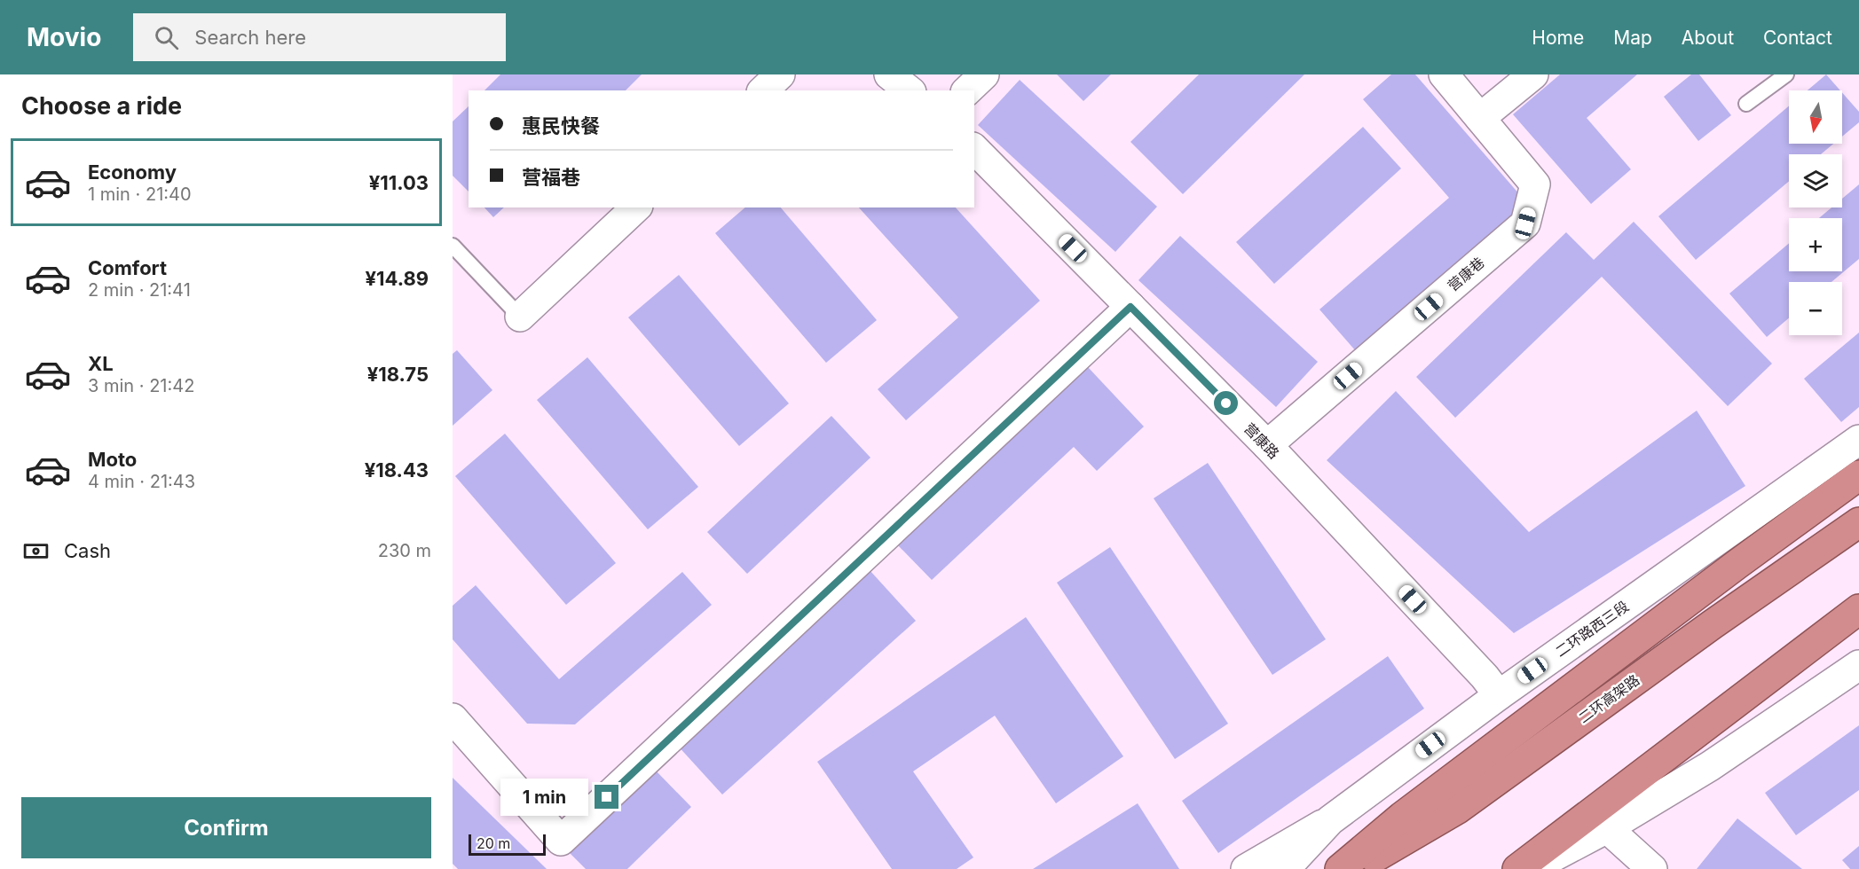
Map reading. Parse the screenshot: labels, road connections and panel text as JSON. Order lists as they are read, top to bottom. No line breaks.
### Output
{"streets":{"highway":["二环高架路"],"street":["营康巷","营康路","二环路西三段"]},"crossings":[["营康巷","营康路"],["营康路","二环路西三段"]],"scale_bar":"20 m","north":"bottom","page":{"header":"Movio","search":"Search here","nav":["Home","Map","About","Contact"],"heading":"Choose a ride","map_buttons":["+","−"],"banner":["惠民快餐","营福巷"],"list":[{"name":"Economy","note":"1 min · 21:40","value":"¥11.03"},{"name":"Comfort","note":"2 min · 21:41","value":"¥14.89"},{"name":"XL","note":"3 min · 21:42","value":"¥18.75"},{"name":"Moto","note":"4 min · 21:43","value":"¥18.43"}],"pay":["Cash","230 m"],"bubble":"1 min","buttons":"Confirm","scale":"20 m"}}
